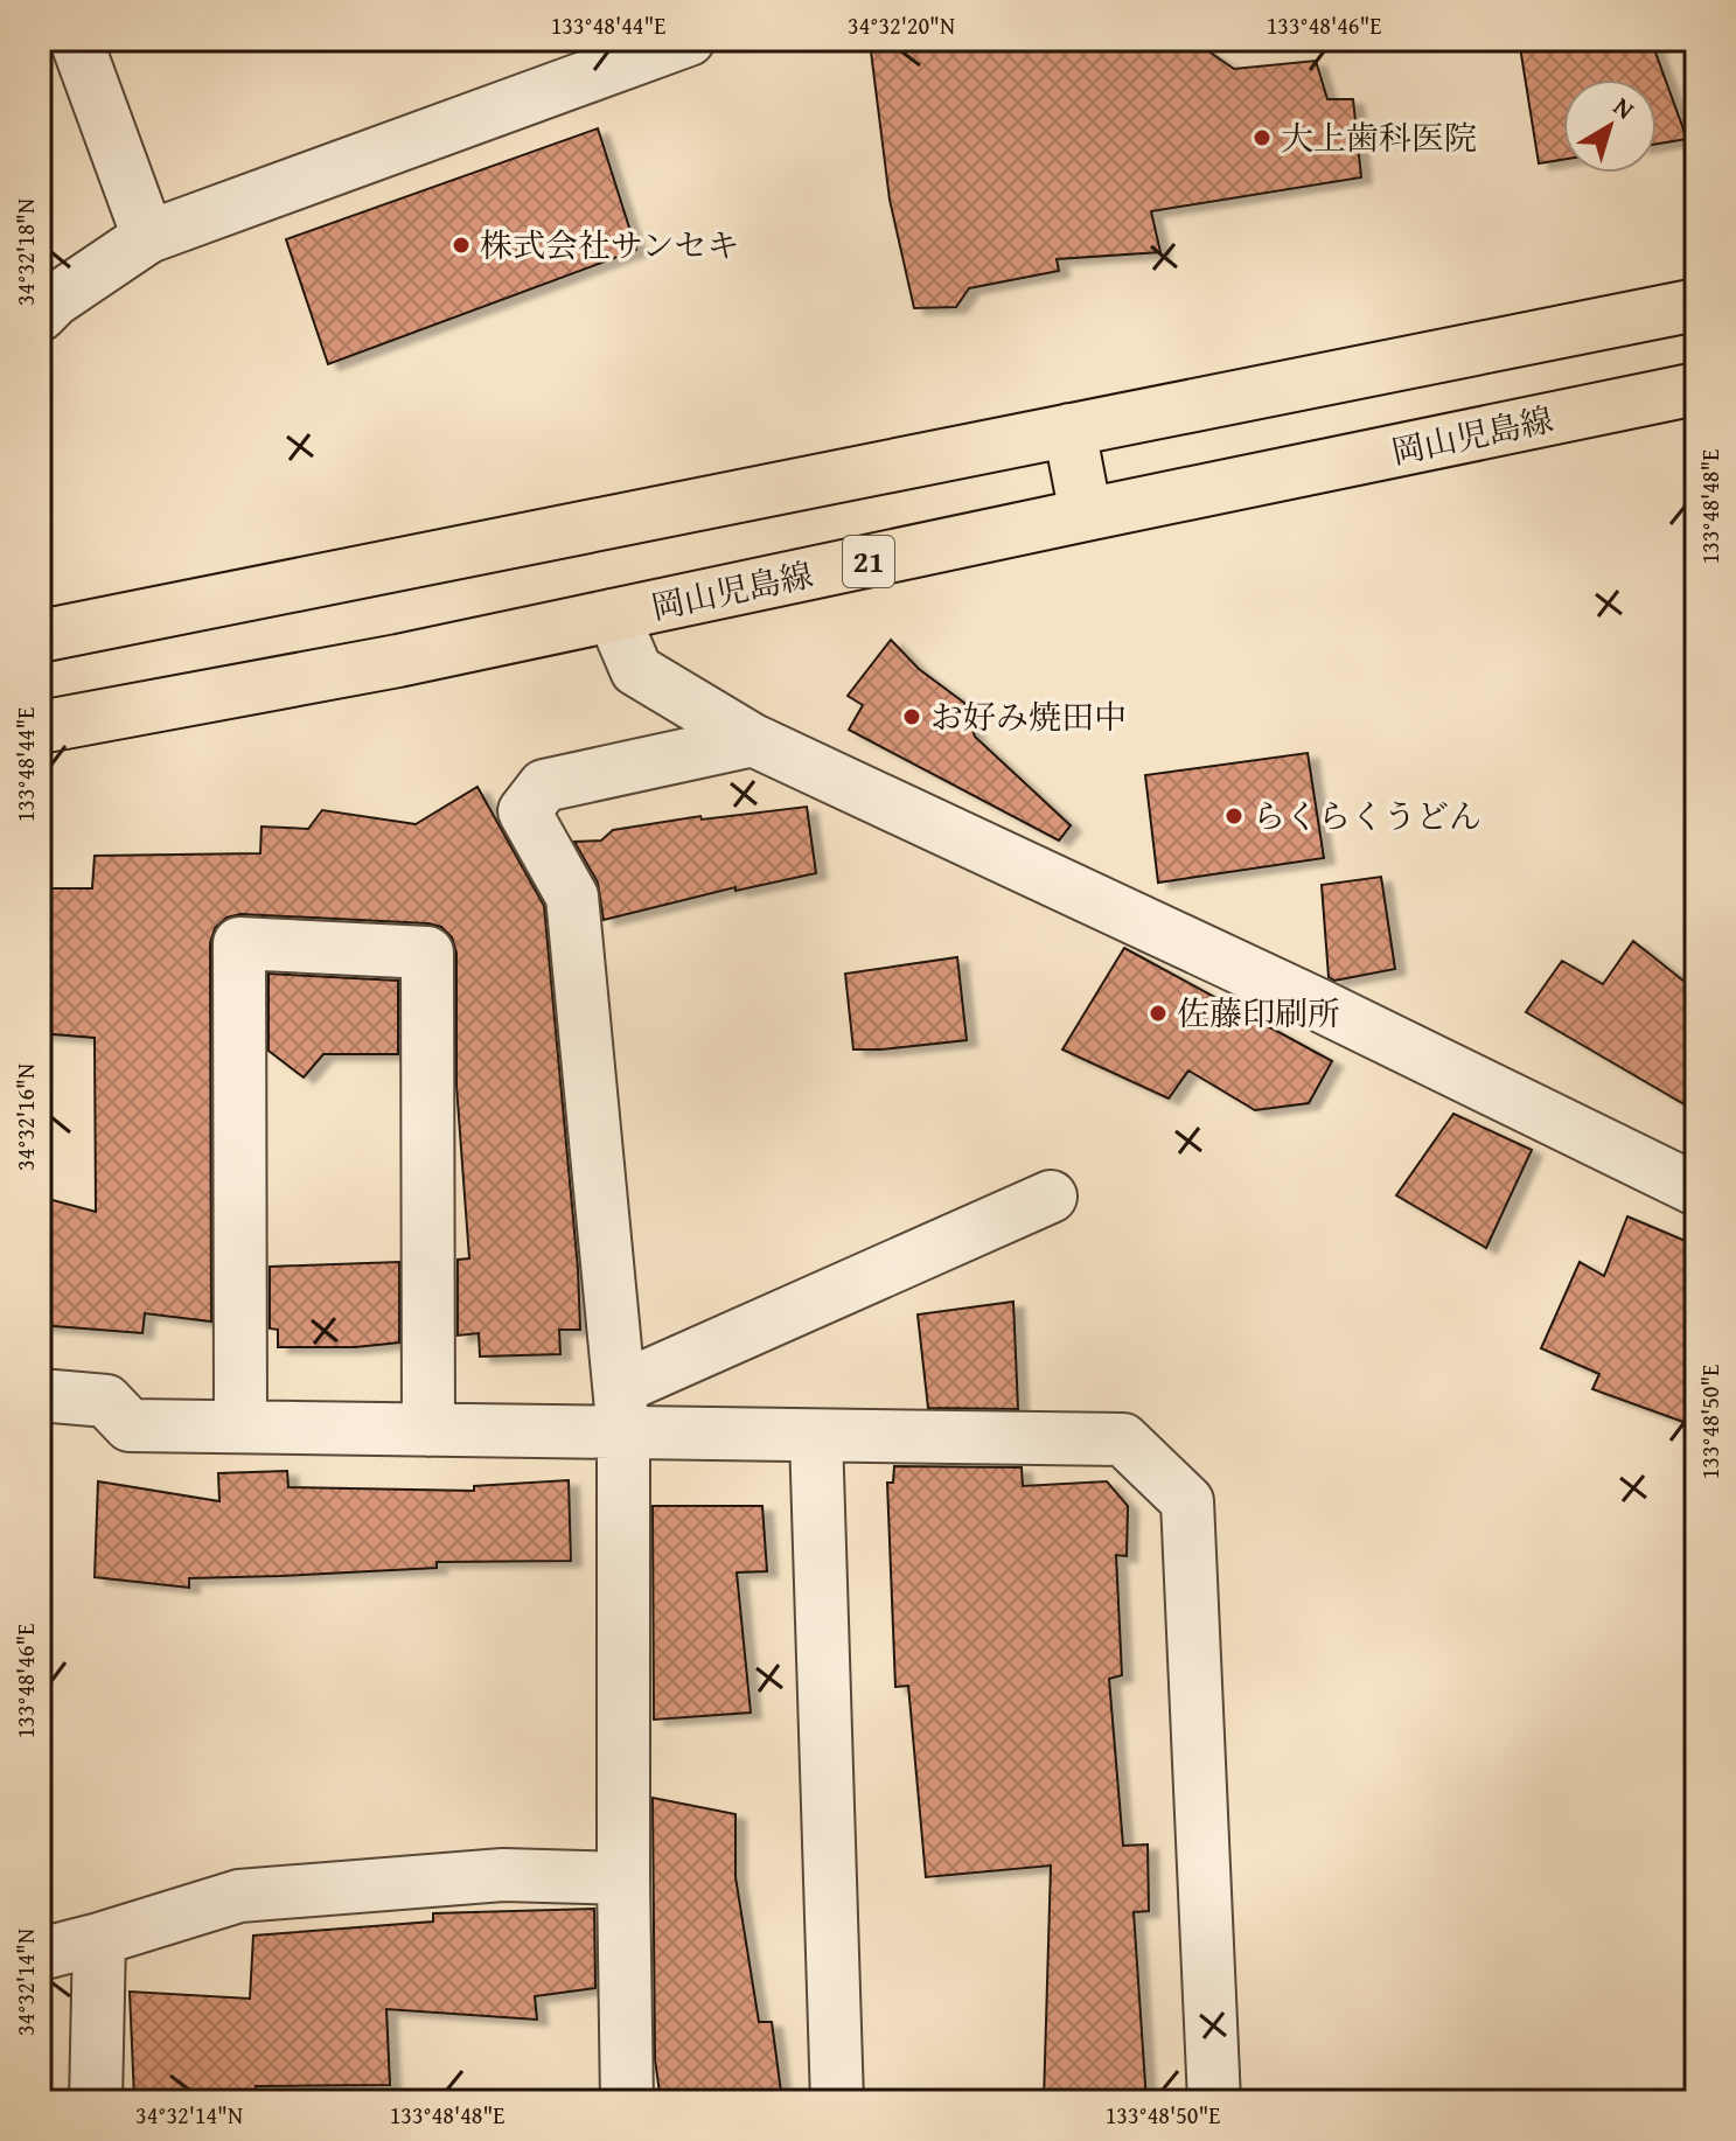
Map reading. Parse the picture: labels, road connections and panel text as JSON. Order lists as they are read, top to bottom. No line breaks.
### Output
{"streets":{"main road":["岡山児島線","21"]},"places":["大上歯科医院","株式会社サンセキ","お好み焼田中","らくらくうどん","佐藤印刷所"],"north":"top right","coordinates":["133°48'44\"E","34°32'20\"N","133°48'46\"E","34°32'18\"N","133°48'48\"E","34°32'16\"N","133°48'50\"E","34°32'14\"N"]}
